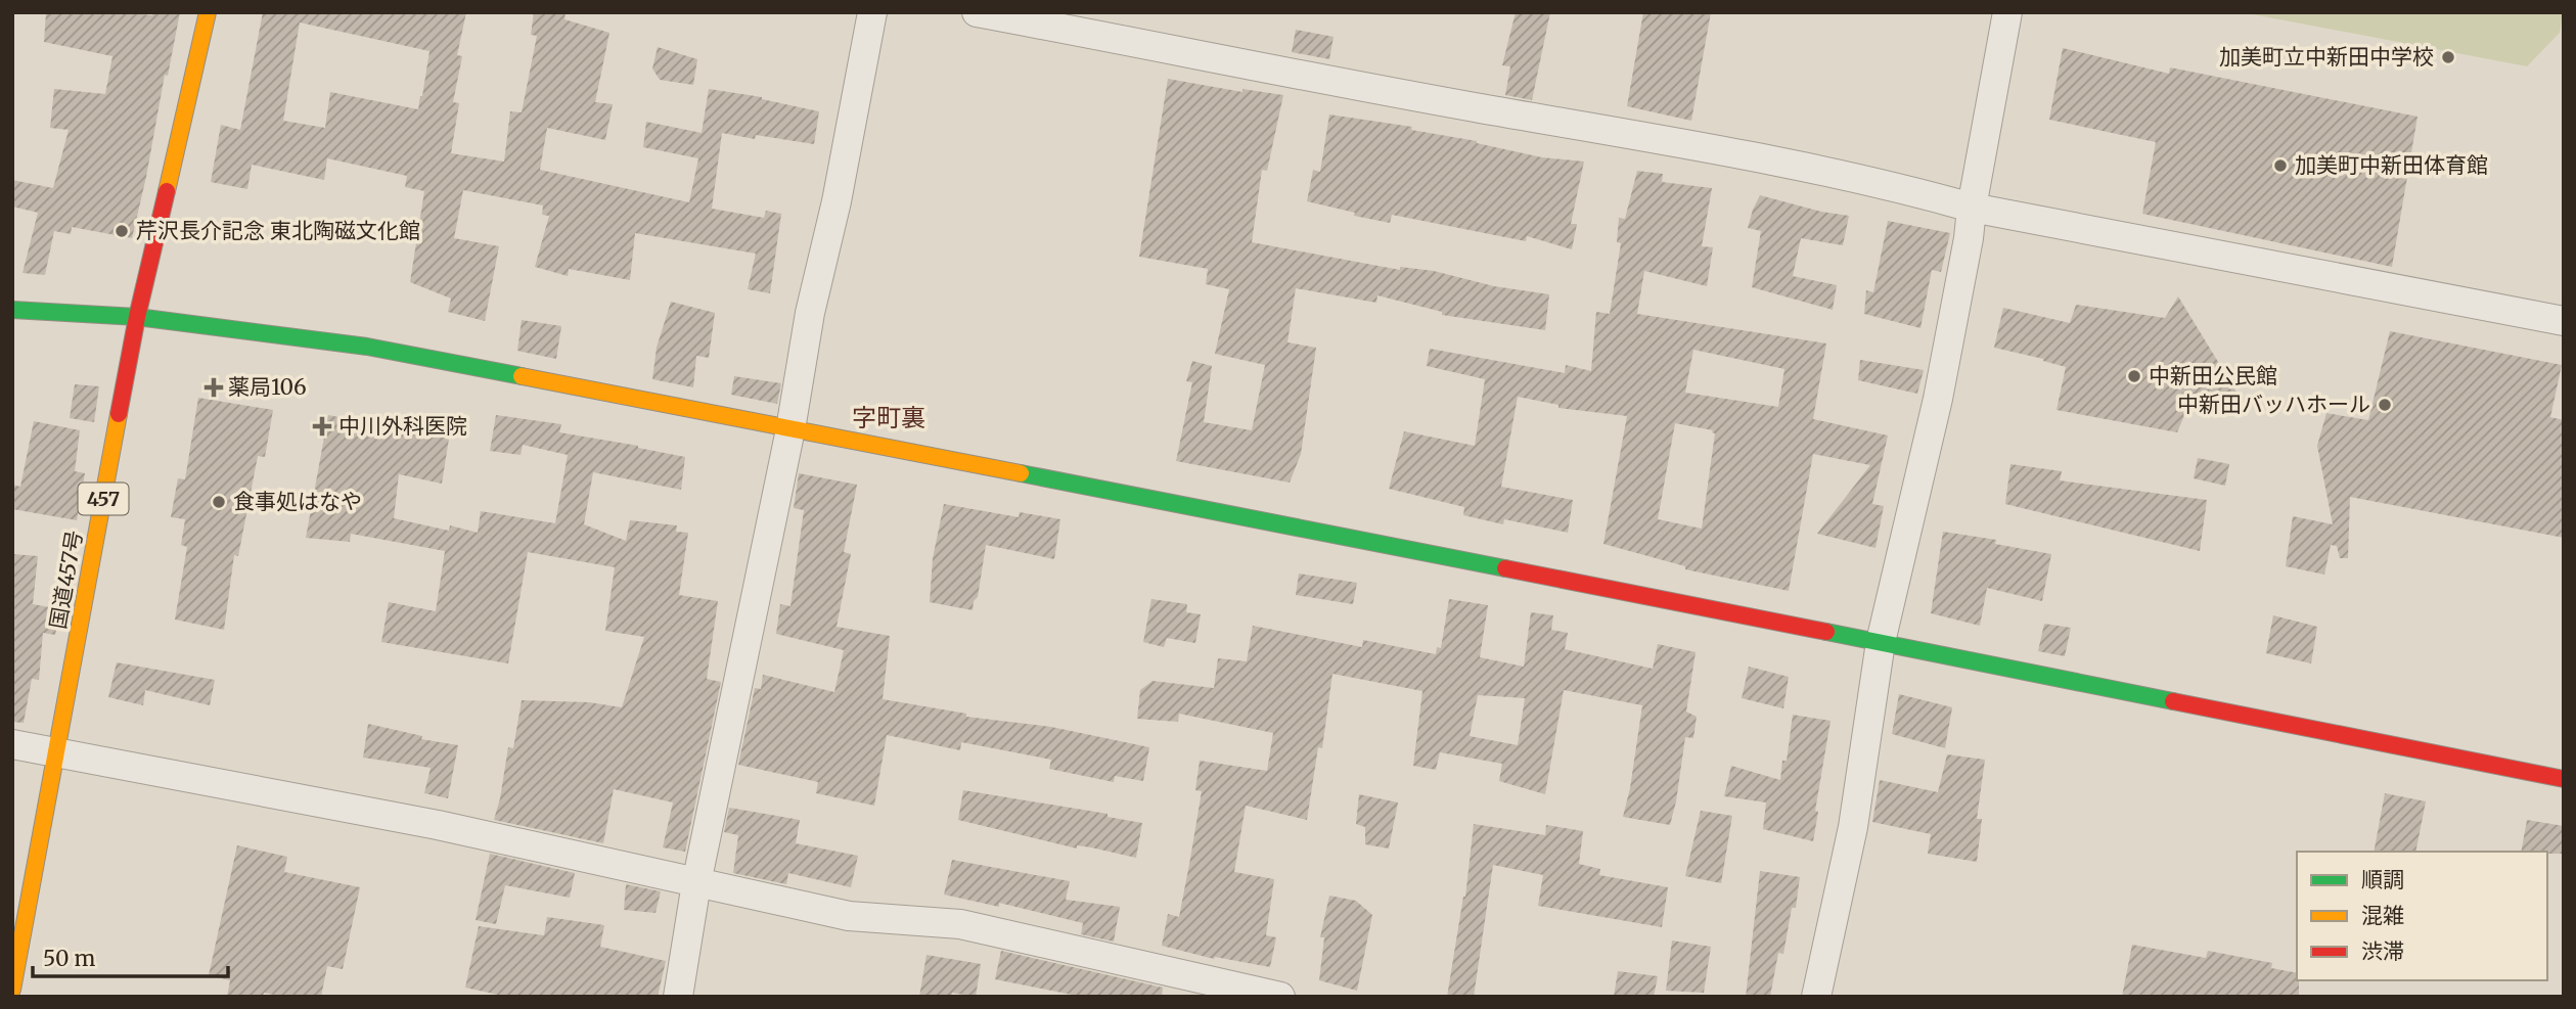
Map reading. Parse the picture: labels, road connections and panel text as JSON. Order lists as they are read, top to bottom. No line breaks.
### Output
{"streets":{"main road":["457","国道457号"]},"districts":["字町裏"],"places":{"other":["加美町立中新田中学校","加美町中新田体育館","芹沢長介記念 東北陶磁文化館","中新田公民館","中新田バッハホール","食事処はなや"],"health":["薬局106","中川外科医院"]},"legend":["順調","混雑","渋滞"],"scale_bar":"50 m"}
